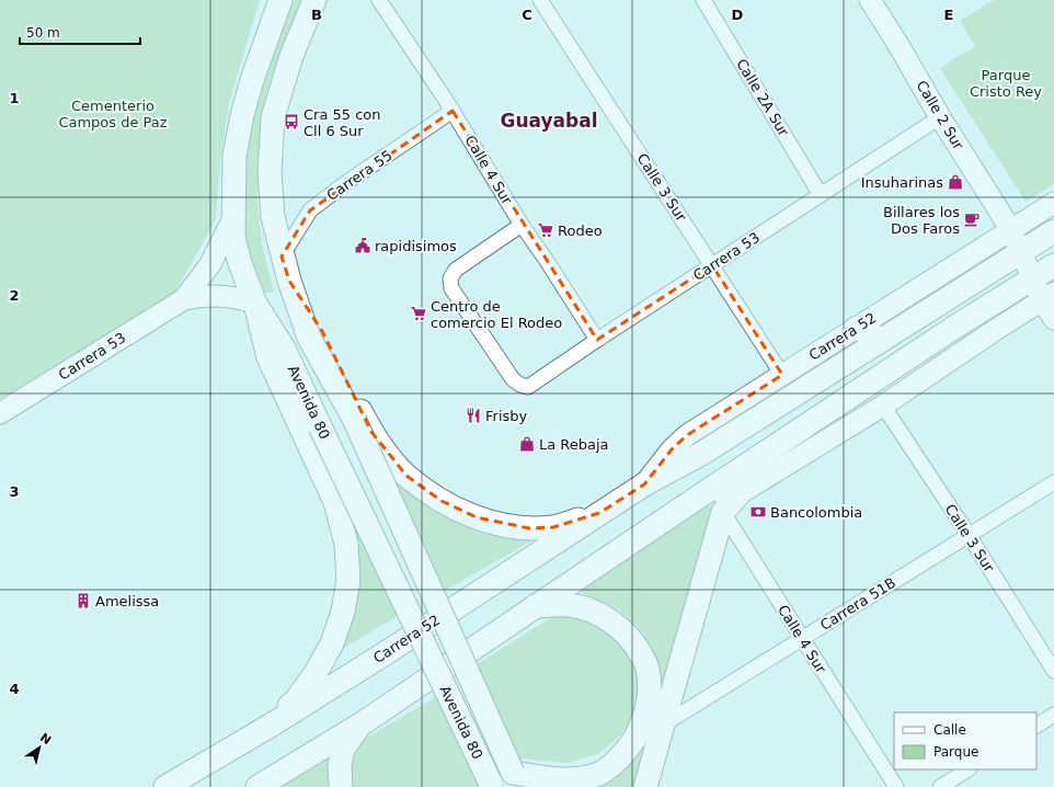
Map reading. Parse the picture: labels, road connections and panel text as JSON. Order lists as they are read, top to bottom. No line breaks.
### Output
{"streets":{"main road":["Carrera 52","Avenida 80"],"street":["Calle 2A Sur","Calle 2 Sur","Calle 4 Sur","Carrera 55","Calle 3 Sur","Carrera 53","Carrera 51B"]},"crossings":[["Calle 2A Sur","Carrera 53"],["Calle 2 Sur","Carrera 53"],["Calle 2 Sur","Carrera 52"],["Calle 4 Sur","Carrera 55"],["Calle 4 Sur","Carrera 53"],["Calle 4 Sur","Carrera 51B"],["Carrera 55","Avenida 80"],["Calle 3 Sur","Carrera 53"],["Calle 3 Sur","Carrera 52"],["Calle 3 Sur","Carrera 51B"],["Carrera 53","Avenida 80"]],"districts":["Guayabal"],"parks":["Parque Cristo Rey","Cementerio Campos de Paz"],"places":{"bus stop":["Cra 55 con Cll 6 Sur"],"shop":["Insuharinas","La Rebaja"],"cafe":["Billares los Dos Faros"],"supermarket":["Rodeo","Centro de comercio El Rodeo"],"public building":["rapidisimos"],"restaurant":["Frisby"],"bank":["Bancolombia"],"building":["Amelissa"]},"legend":["Calle","Parque"],"scale_bar":"50 m","north":"top right","grid":{"columns":["B","C","D","E"],"rows":["1","2","3","4"]}}
